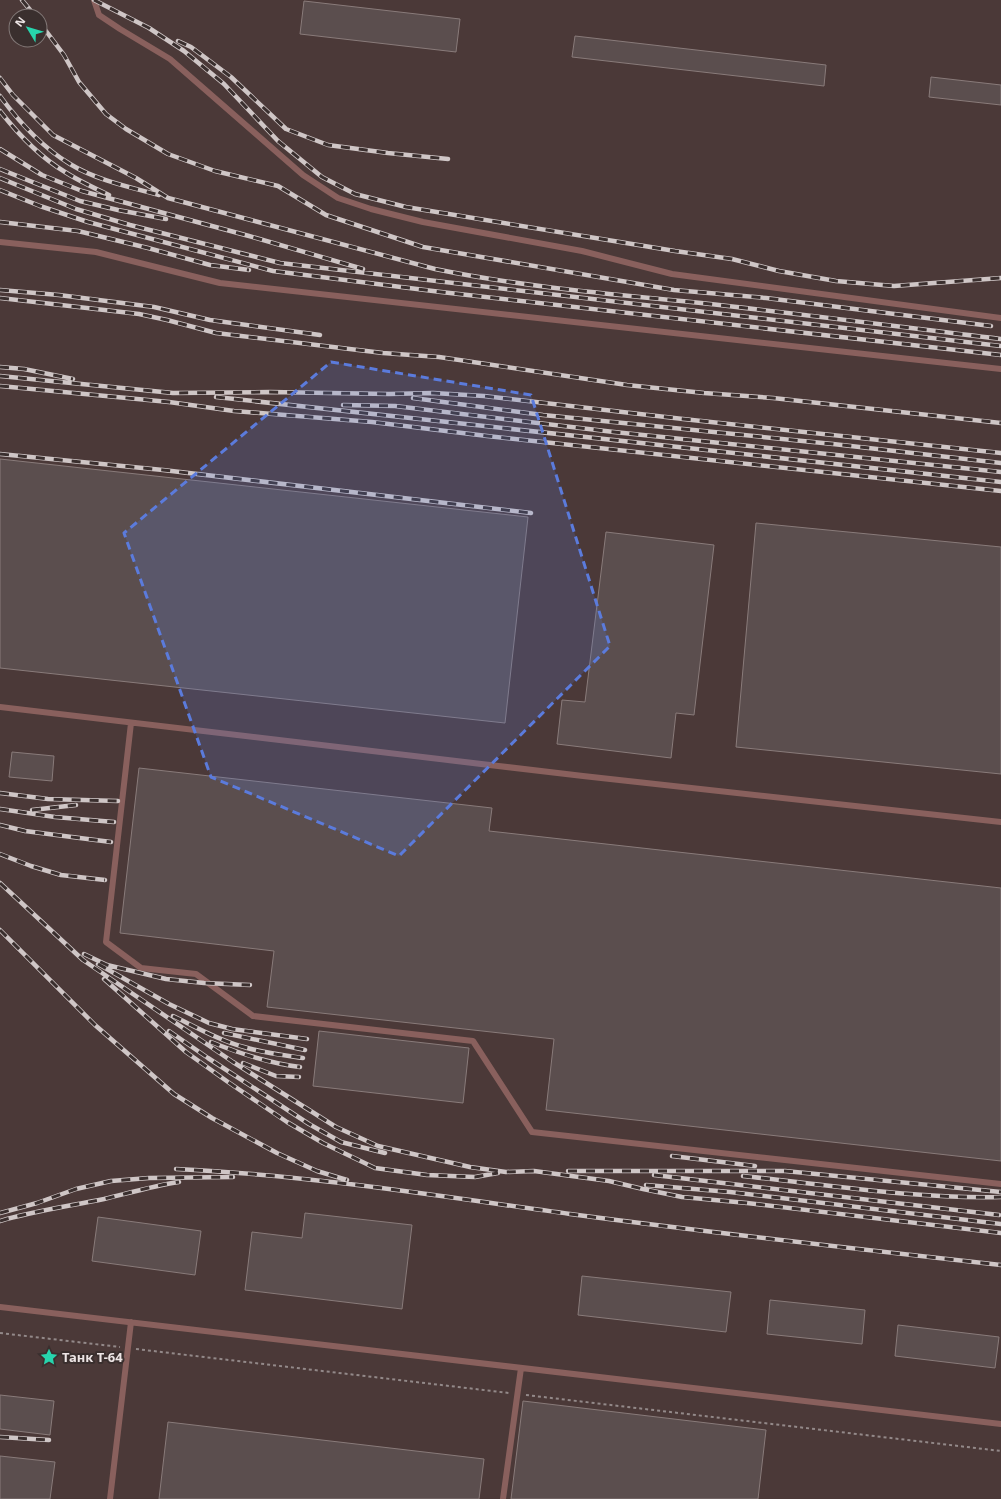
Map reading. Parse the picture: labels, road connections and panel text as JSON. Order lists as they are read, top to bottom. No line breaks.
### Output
{"places":{"place":["Танк Т-64"]},"north":"top left"}
